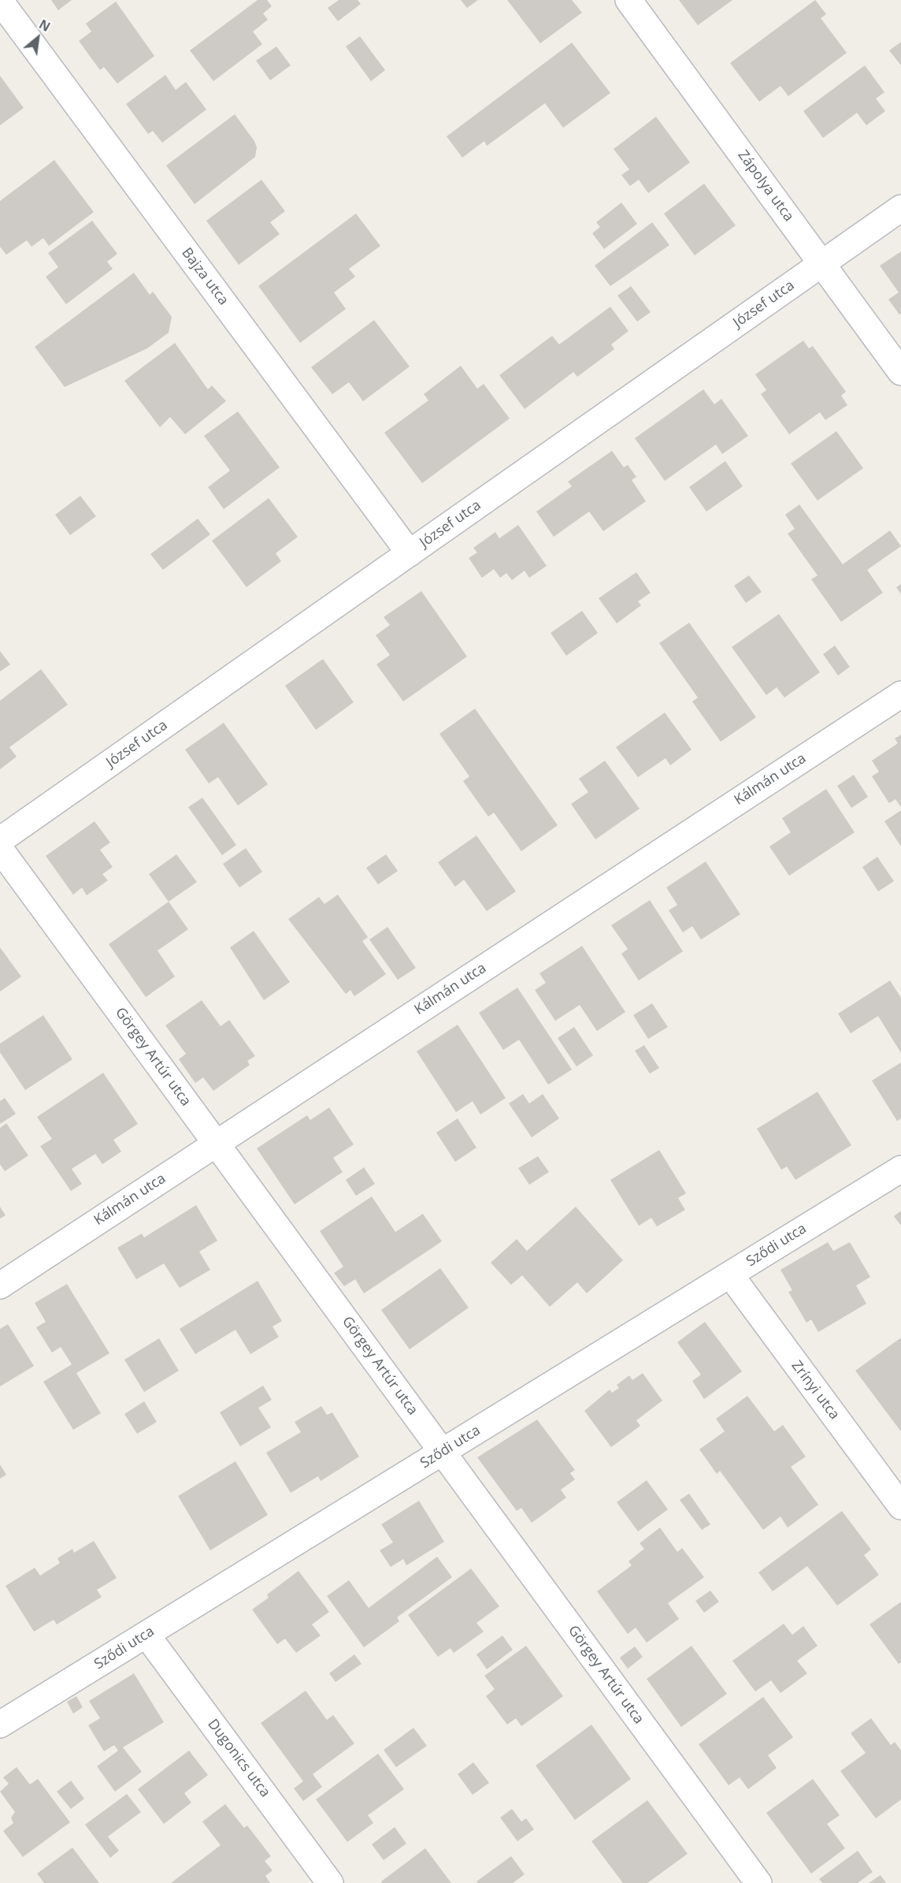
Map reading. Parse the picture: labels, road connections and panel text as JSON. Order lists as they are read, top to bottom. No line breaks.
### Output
{"streets":{"street":["Zápolya utca","Bajza utca","József utca","Kálmán utca","Görgey Artúr utca","Sződi utca","Zrínyi utca","Dugonics utca"]},"crossings":[["Zápolya utca","József utca"],["Bajza utca","József utca"],["Kálmán utca","Görgey Artúr utca"],["Görgey Artúr utca","Sződi utca"],["Sződi utca","Zrínyi utca"],["Sződi utca","Dugonics utca"]],"north":"top right"}
